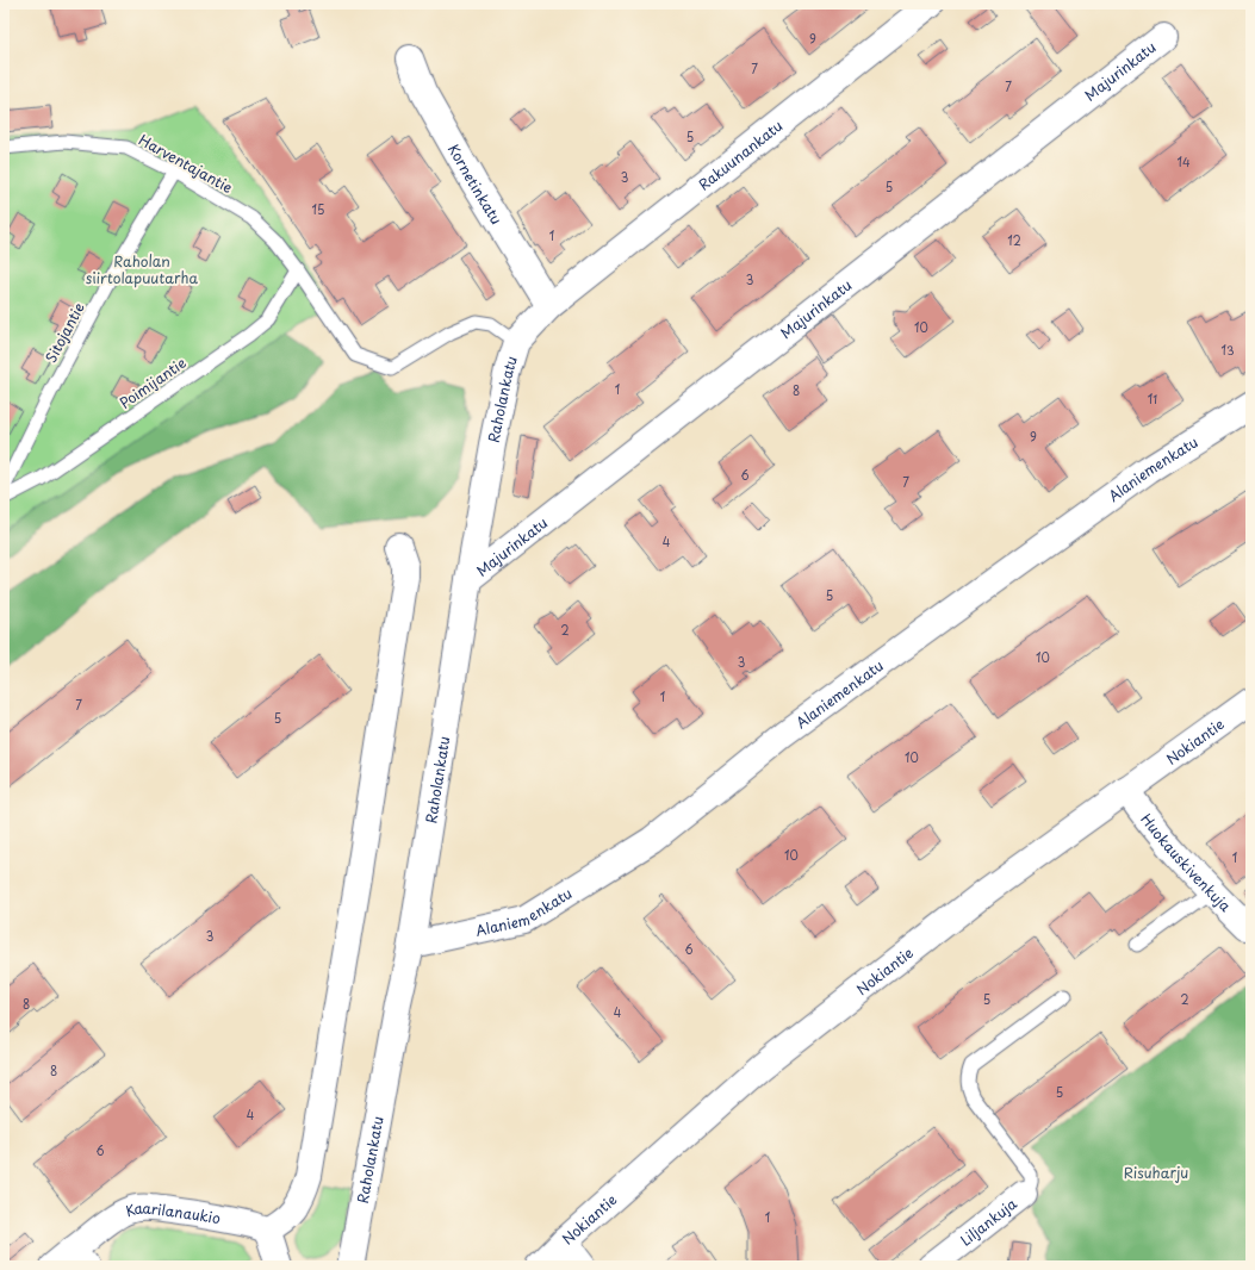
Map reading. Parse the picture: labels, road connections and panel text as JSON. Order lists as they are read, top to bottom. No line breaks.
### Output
{"streets":{"street":["Majurinkatu","Rakuunankatu","Kornetinkatu","Raholankatu","Alaniemenkatu","Nokiantie","Huokauskivenkuja","Kaarilanaukio","Liljankuja"],"lane":["Harventajantie","Sitojantie","Poimijantie"]},"crossings":[["Majurinkatu","Raholankatu"],["Rakuunankatu","Kornetinkatu"],["Rakuunankatu","Raholankatu"],["Harventajantie","Sitojantie"],["Harventajantie","Poimijantie"],["Harventajantie","Raholankatu"],["Kornetinkatu","Raholankatu"],["Raholankatu","Alaniemenkatu"],["Nokiantie","Huokauskivenkuja"]],"parks":["Raholan siirtolapuutarha","Risuharju"],"house_numbers":["9","7","7","5","14","3","5","15","1","12","3","10","13","1","8","11","9","6","7","4","5","2","10","3","1","7","5","10","10","1","3","6","5","2","8","4","8","5","4","6","1"]}
